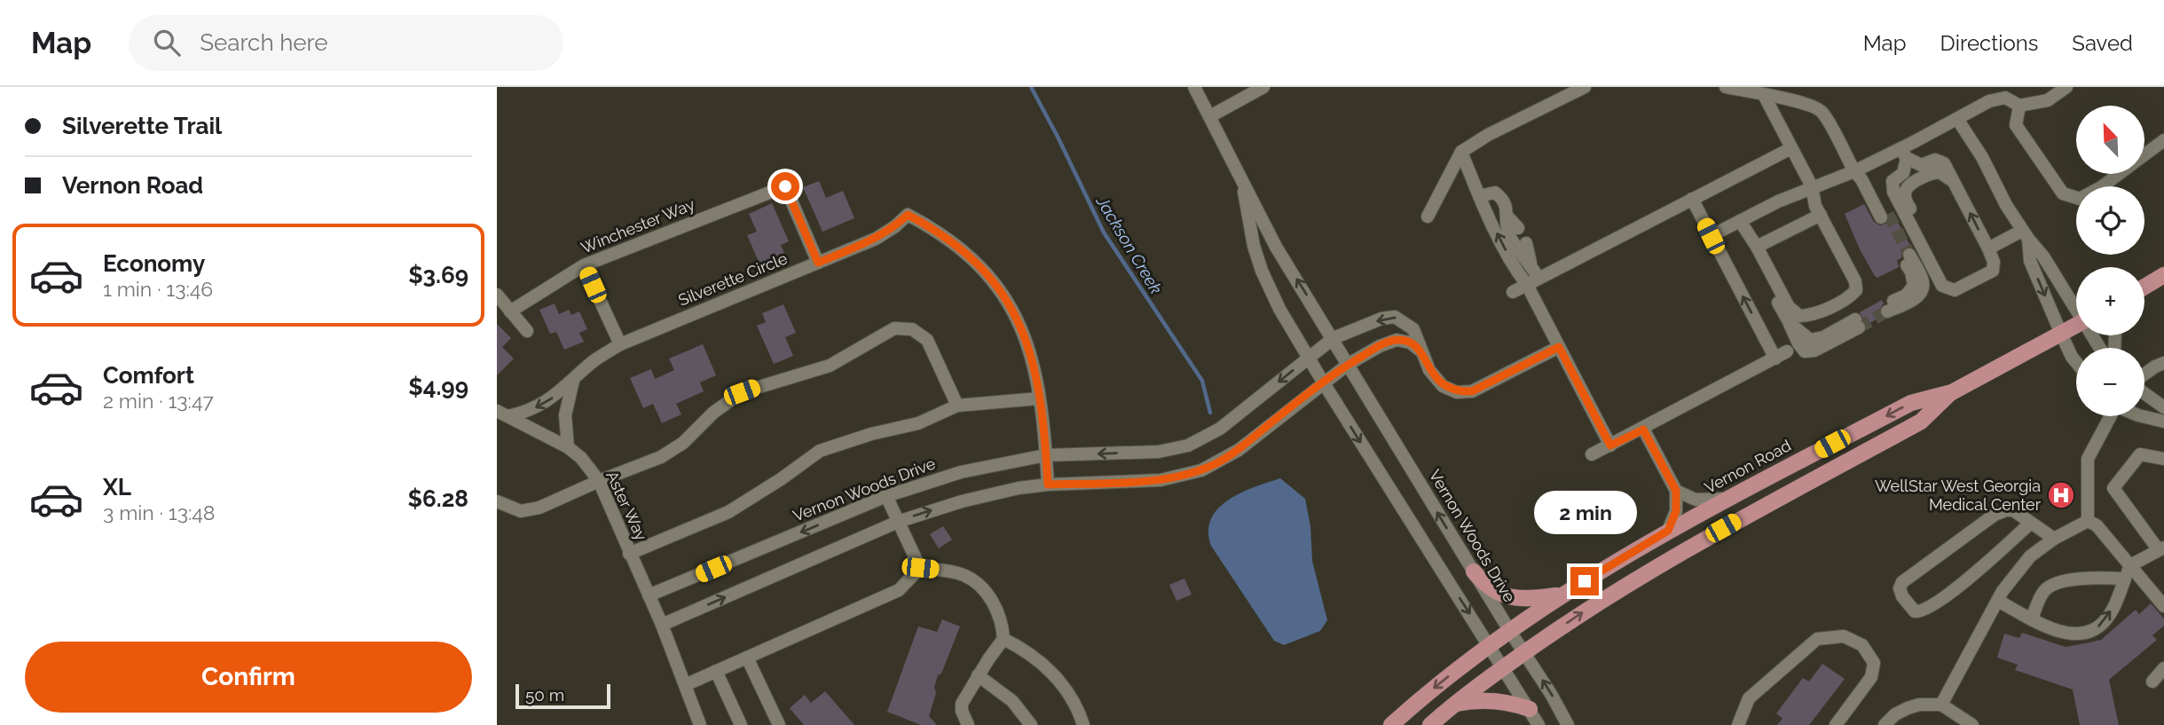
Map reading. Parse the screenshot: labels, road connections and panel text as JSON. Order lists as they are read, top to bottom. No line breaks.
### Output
{"streets":{"main road":["Vernon Road"],"street":["Winchester Way","Silverette Circle","Vernon Woods Drive","Aster Way"]},"crossings":[["Winchester Way","Silverette Circle"],["Silverette Circle","Aster Way"],["Vernon Road","Vernon Woods Drive"],["Vernon Woods Drive","Aster Way"]],"water":["Jackson Creek"],"places":{"hospital":["WellStar West Georgia Medical Center"]},"scale_bar":"50 m","north":"top left","page":{"header":"Map","search":"Search here","nav":["Map","Directions","Saved"],"banner":["Silverette Trail","Vernon Road"],"map_buttons":["+","−"],"list":[{"name":"Economy","note":"1 min · 13:46","value":"$3.69"},{"name":"Comfort","note":"2 min · 13:47","value":"$4.99"},{"name":"XL","note":"3 min · 13:48","value":"$6.28"}],"bubble":"2 min","buttons":"Confirm","scale":"50 m"}}
